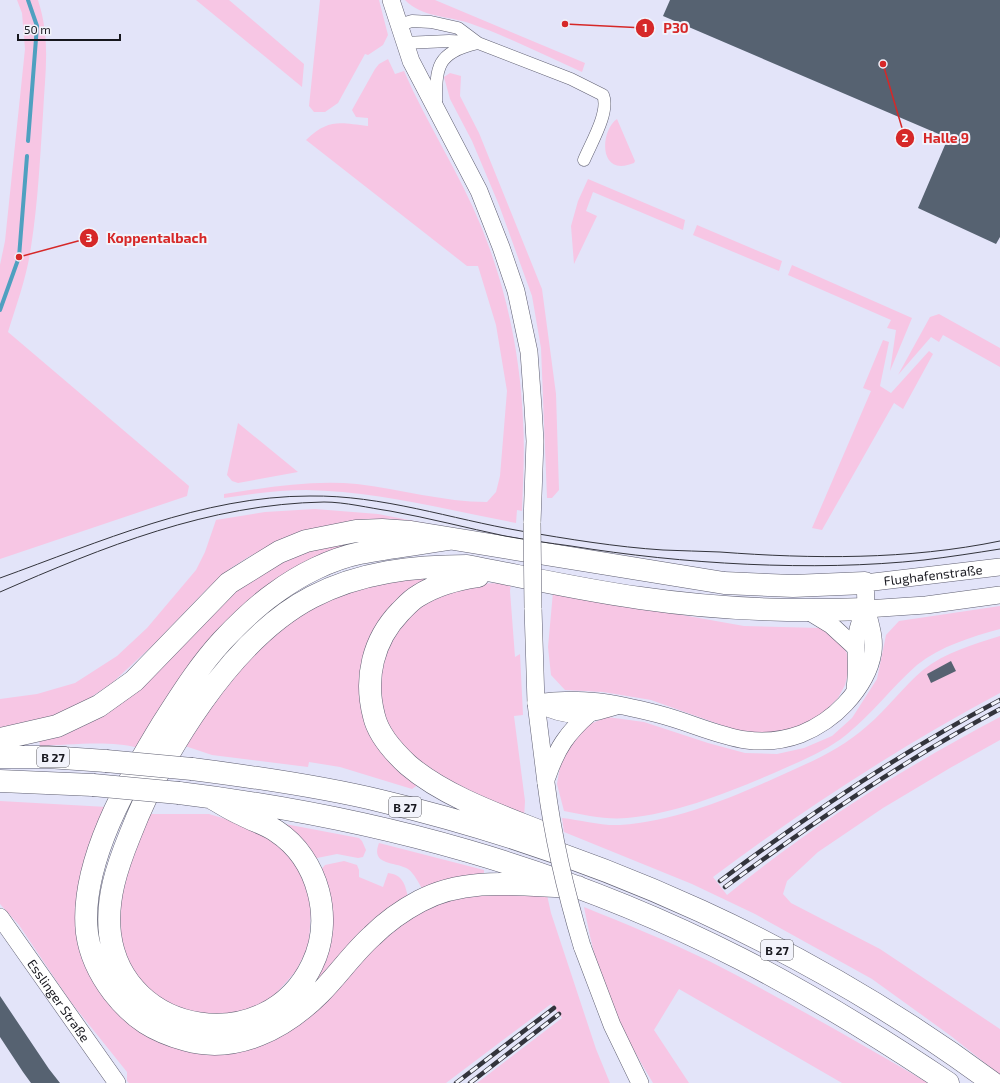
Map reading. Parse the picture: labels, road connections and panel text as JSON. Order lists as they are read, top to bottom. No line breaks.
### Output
{"streets":{"highway":["B 27"],"main road":["Flughafenstraße","Esslinger Straße"]},"places":["P30","Halle 9","Koppentalbach"],"scale_bar":"50 m"}
